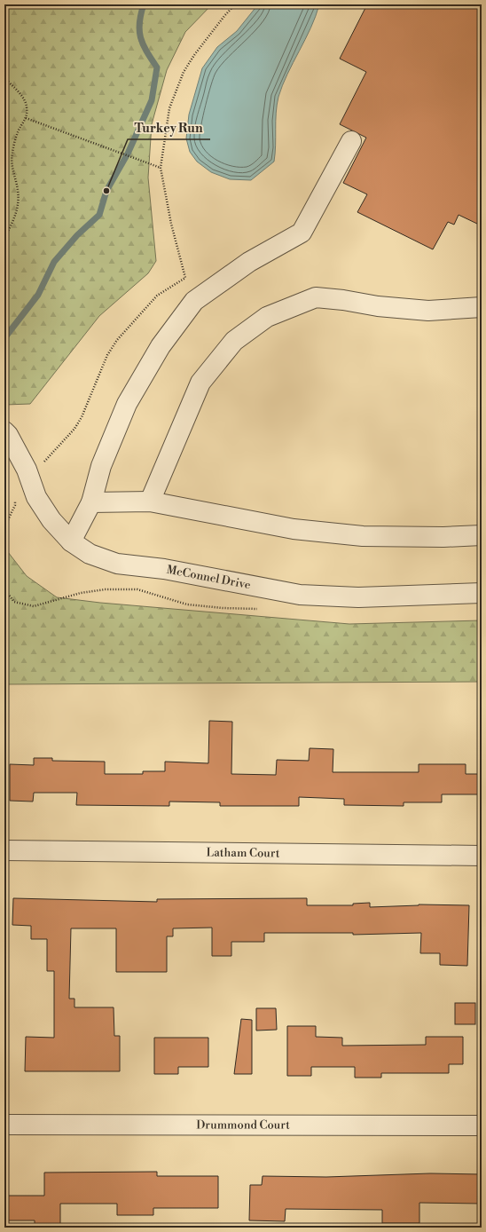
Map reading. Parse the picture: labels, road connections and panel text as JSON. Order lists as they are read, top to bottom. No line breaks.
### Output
{"streets":{"street":["McConnel Drive","Latham Court","Drummond Court"]},"places":["Turkey Run"]}
